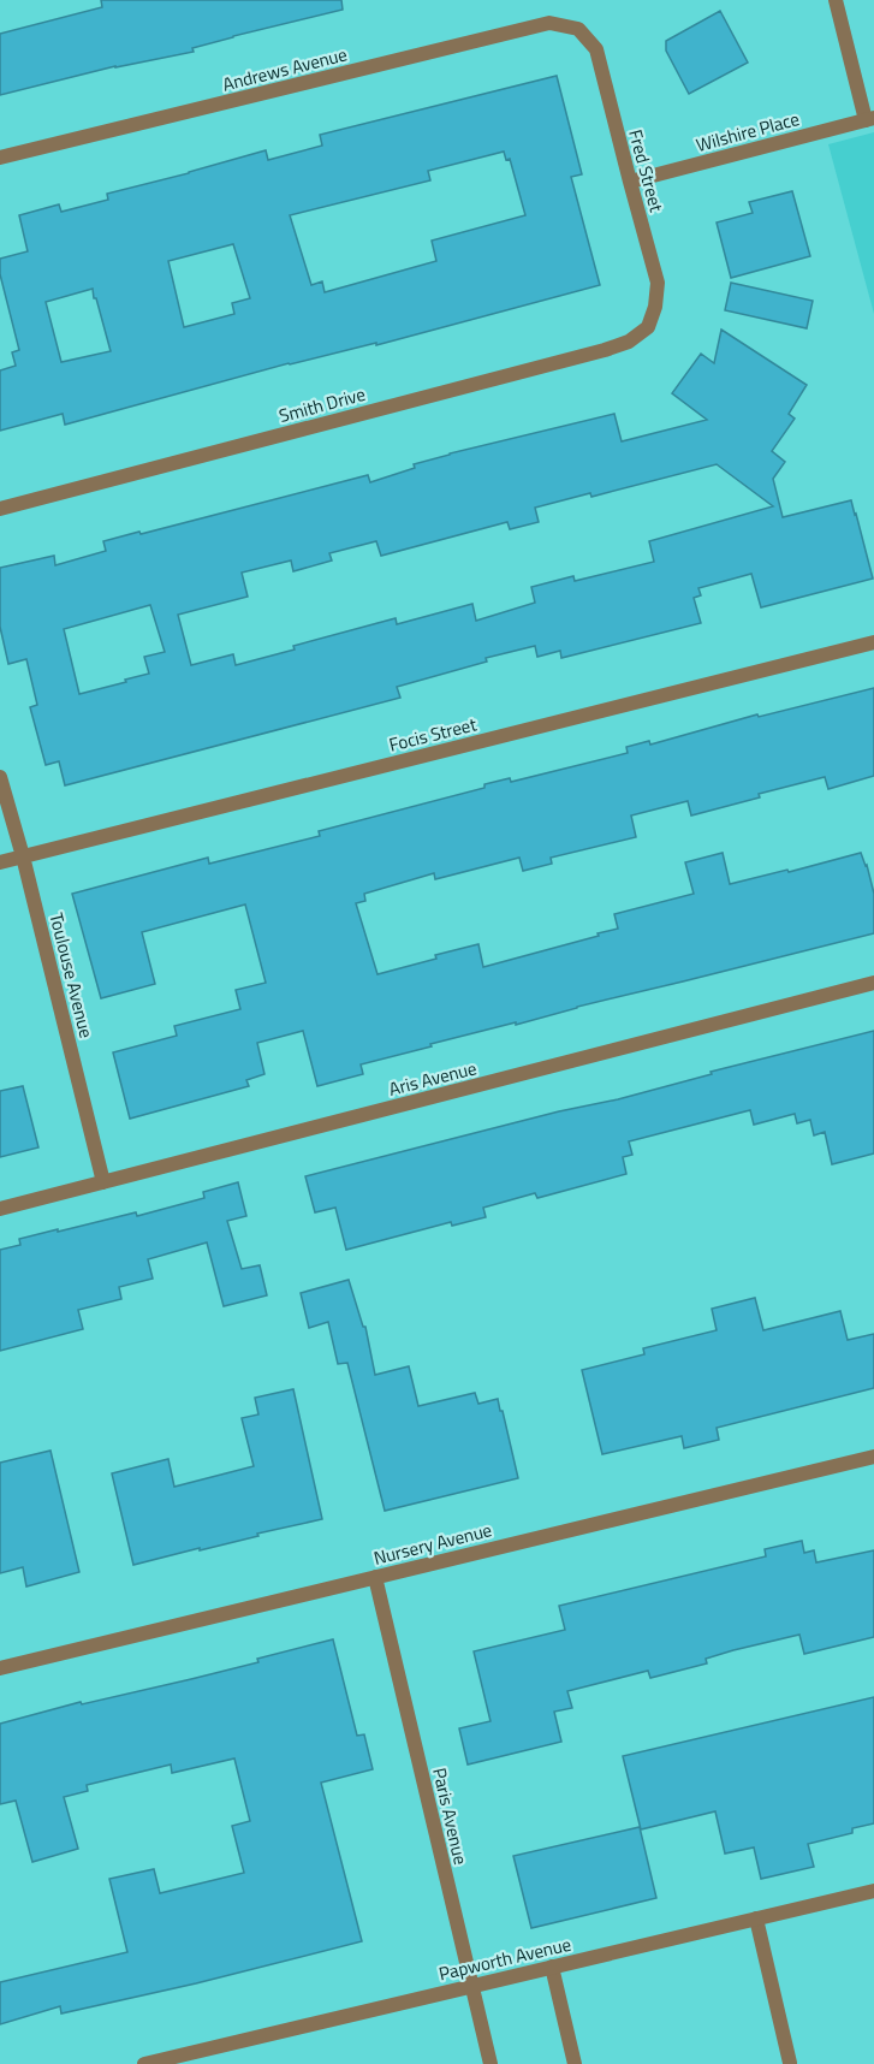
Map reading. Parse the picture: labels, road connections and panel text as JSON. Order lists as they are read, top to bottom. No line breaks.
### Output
{"streets":{"street":["Andrews Avenue","Wilshire Place","Fred Street","Smith Drive","Focis Street","Toulouse Avenue","Aris Avenue","Nursery Avenue","Paris Avenue","Papworth Avenue"]},"crossings":[["Andrews Avenue","Fred Street"],["Wilshire Place","Fred Street"],["Fred Street","Smith Drive"],["Focis Street","Toulouse Avenue"],["Toulouse Avenue","Aris Avenue"],["Nursery Avenue","Paris Avenue"],["Paris Avenue","Papworth Avenue"]]}
